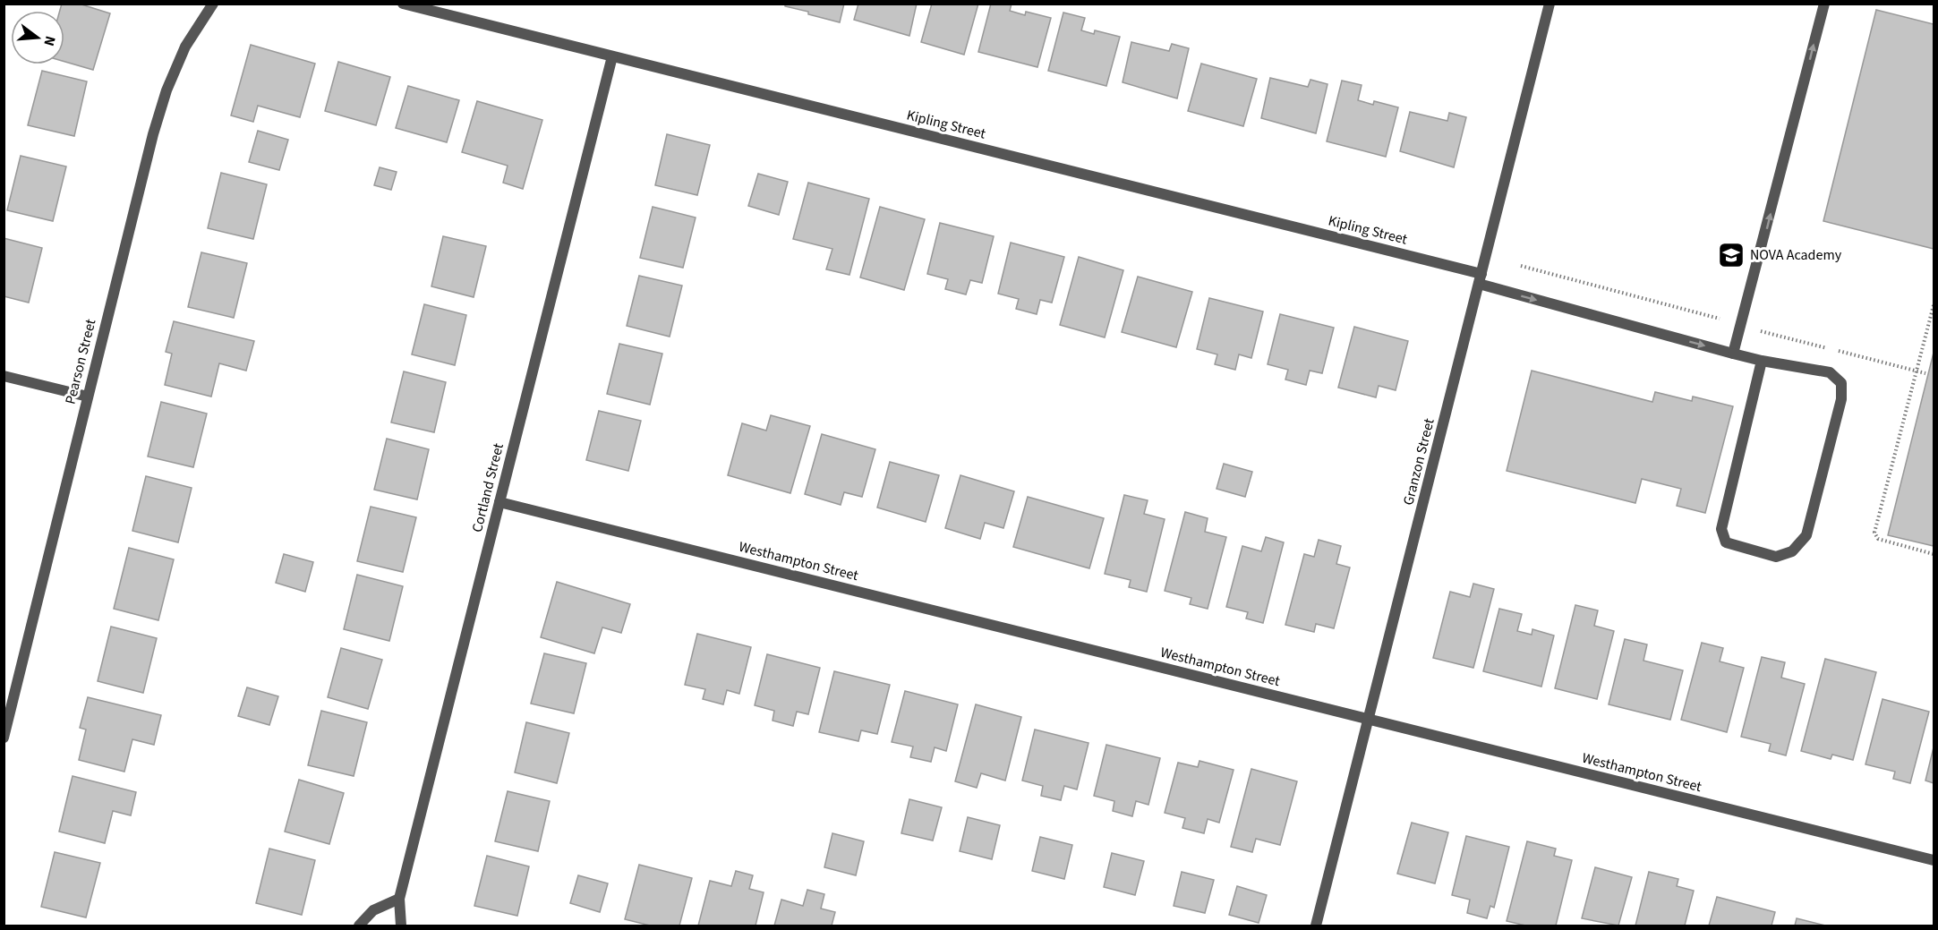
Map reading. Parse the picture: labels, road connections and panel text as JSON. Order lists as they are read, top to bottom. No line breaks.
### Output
{"streets":{"street":["Kipling Street","Pearson Street","Granzon Street","Cortland Street","Westhampton Street"]},"crossings":[["Kipling Street","Granzon Street"],["Kipling Street","Cortland Street"],["Granzon Street","Westhampton Street"],["Cortland Street","Westhampton Street"]],"places":{"school or university":["NOVA Academy"]},"north":"right"}
